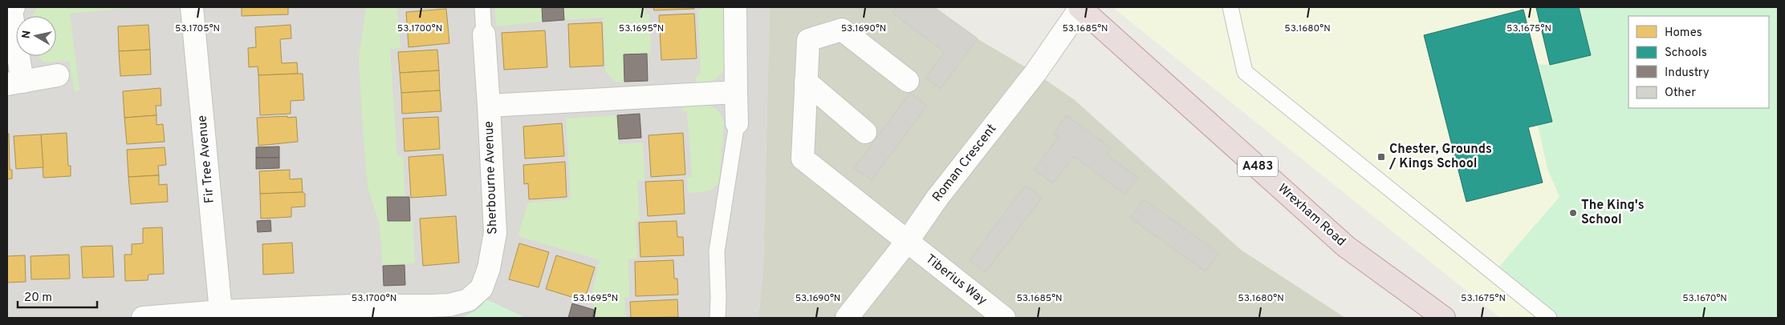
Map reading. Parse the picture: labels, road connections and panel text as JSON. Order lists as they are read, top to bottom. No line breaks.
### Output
{"streets":{"highway":["A483","Wrexham Road"],"street":["Fir Tree Avenue","Roman Crescent","Sherbourne Avenue","Tiberius Way"]},"crossings":[["Fir Tree Avenue","Sherbourne Avenue"],["Roman Crescent","Wrexham Road"],["Roman Crescent","Tiberius Way"]],"places":{"transit":["Chester, Grounds / Kings School"],"other":["The King's School"]},"legend":["Homes","Schools","Industry","Other"],"scale_bar":"20 m","north":"left","coordinates":["53.1705°N","53.1700°N","53.1695°N","53.1690°N","53.1685°N","53.1680°N","53.1675°N","53.1670°N"]}
